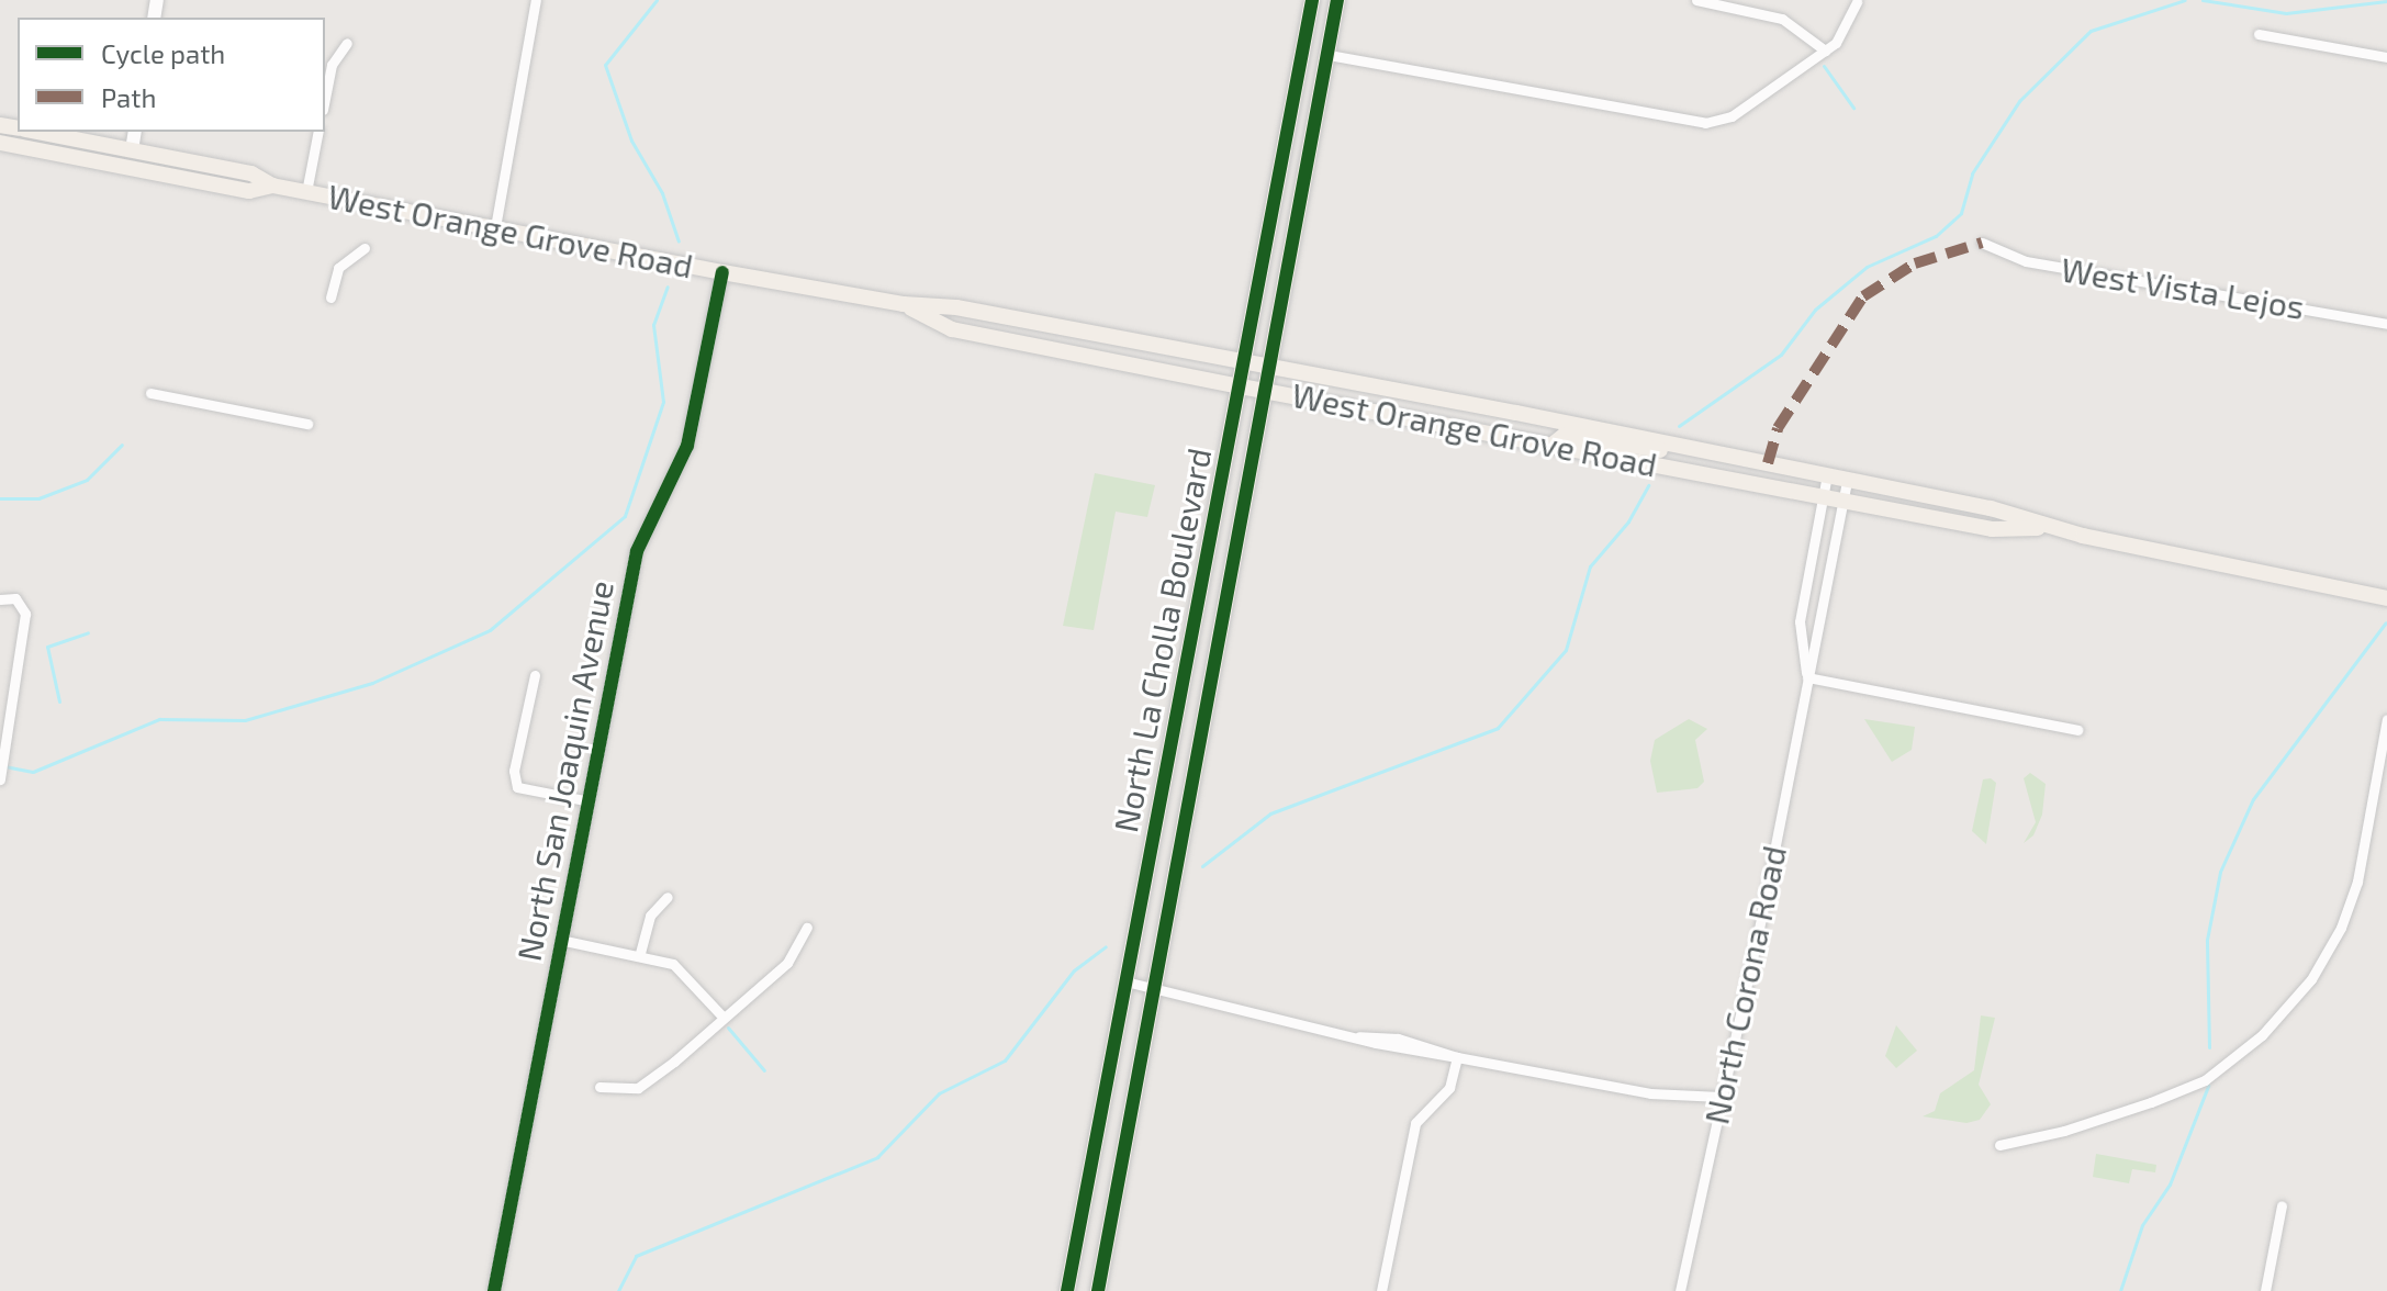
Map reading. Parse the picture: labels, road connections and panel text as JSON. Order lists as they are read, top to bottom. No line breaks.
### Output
{"streets":{"main road":["West Orange Grove Road","North La Cholla Boulevard"],"street":["West Vista Lejos","North San Joaquin Avenue","North Corona Road"]},"crossings":[["West Orange Grove Road","North La Cholla Boulevard"],["West Orange Grove Road","North San Joaquin Avenue"],["West Orange Grove Road","North Corona Road"]],"legend":["Cycle path","Path"]}
